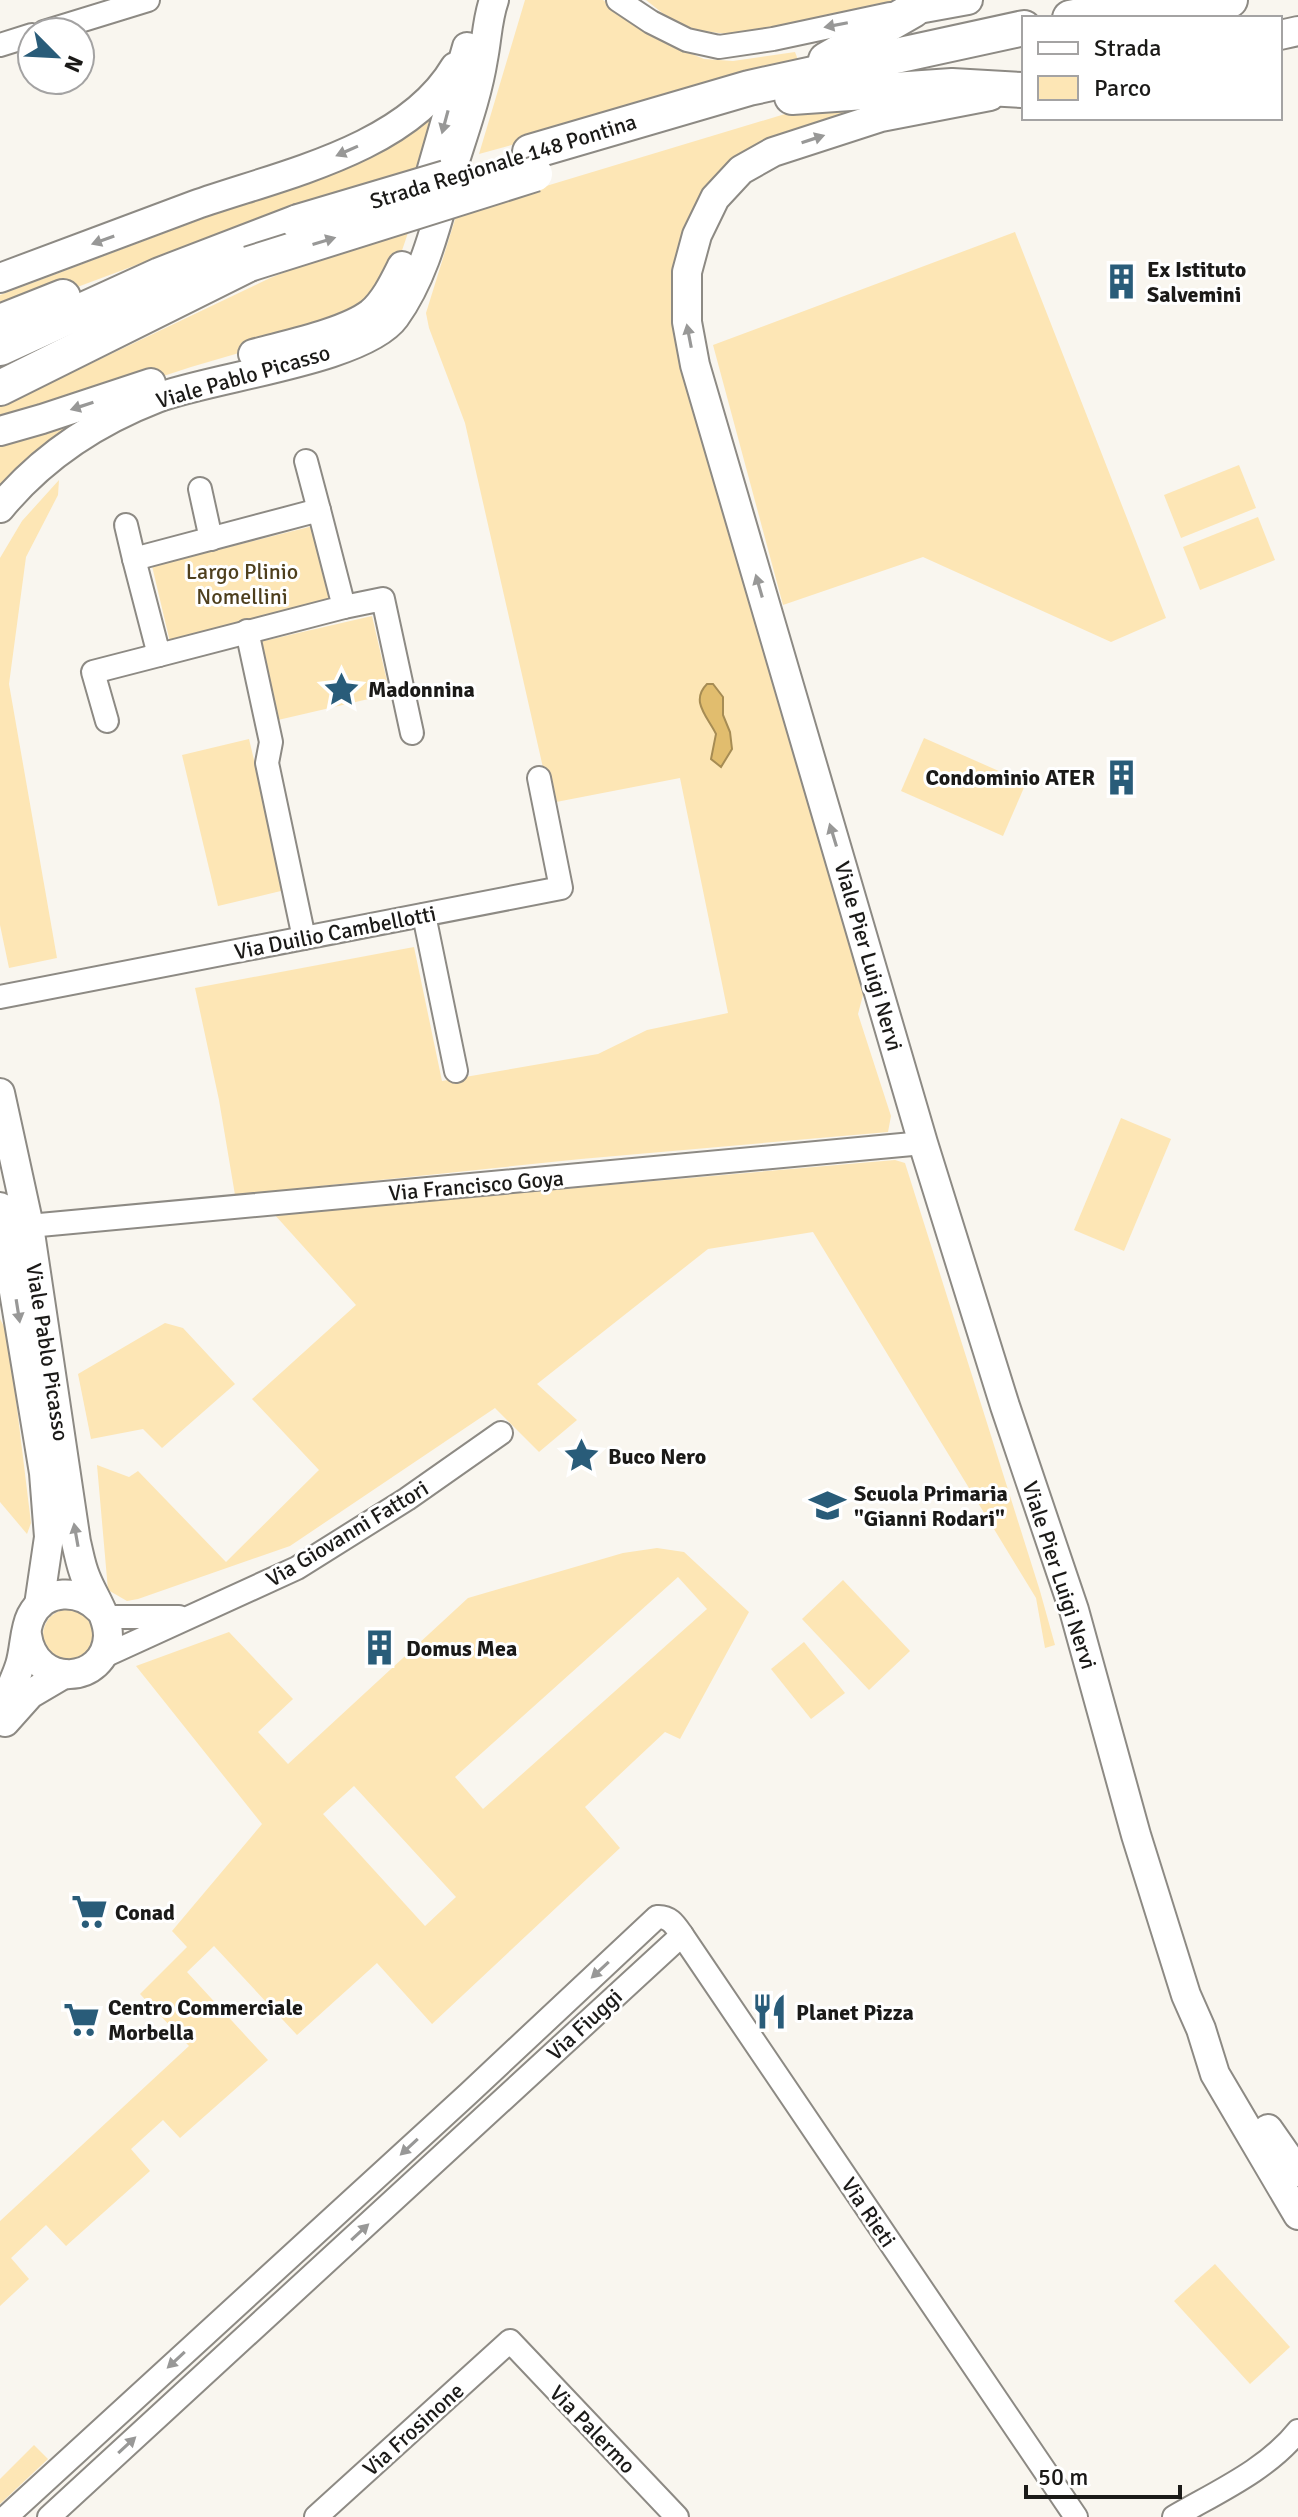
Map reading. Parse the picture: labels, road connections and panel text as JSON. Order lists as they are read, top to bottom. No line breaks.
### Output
{"streets":{"main road":["Strada Regionale 148 Pontina"],"street":["Viale Pablo Picasso","Via Duilio Cambellotti","Viale Pier Luigi Nervi","Via Francisco Goya","Via Giovanni Fattori","Via Fiuggi","Via Rieti","Via Frosinone","Via Palermo"]},"crossings":[["Viale Pablo Picasso","Via Francisco Goya"],["Viale Pablo Picasso","Via Giovanni Fattori"],["Viale Pier Luigi Nervi","Via Francisco Goya"],["Via Fiuggi","Via Rieti"],["Via Frosinone","Via Palermo"]],"one_way":["Viale Pier Luigi Nervi"],"parks":["Largo Plinio Nomellini"],"places":{"building":["Ex Istituto Salvemini","Condominio ATER","Domus Mea"],"place":["Madonnina","Buco Nero"],"school or university":["Scuola Primaria \"Gianni Rodari\""],"supermarket":["Conad","Centro Commerciale Morbella"],"restaurant":["Planet Pizza"]},"legend":["Strada","Parco"],"scale_bar":"50 m","north":"bottom right"}
